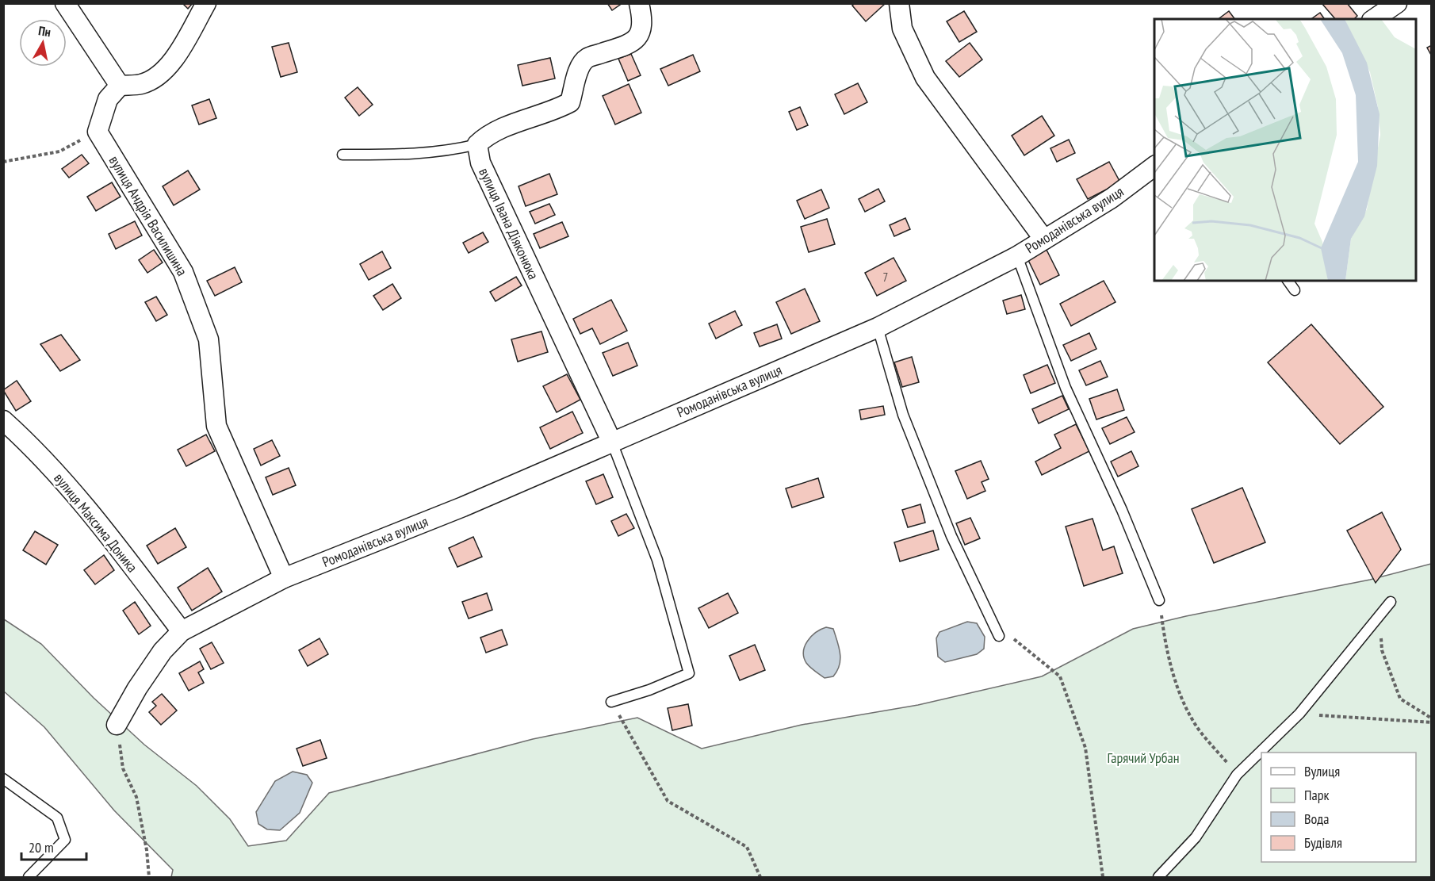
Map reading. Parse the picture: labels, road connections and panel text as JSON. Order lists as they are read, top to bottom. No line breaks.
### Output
{"streets":{"street":["вулиця Андрія Василишина","Ромоданівська вулиця","вулиця Івана Діяконюка","вулиця Максима Доника"]},"crossings":[["вулиця Андрія Василишина","Ромоданівська вулиця"],["Ромоданівська вулиця","вулиця Івана Діяконюка"],["Ромоданівська вулиця","вулиця Максима Доника"]],"parks":["Гарячий Урбан"],"house_numbers":["7"],"legend":["Вулиця","Парк","Вода","Будівля"],"scale_bar":"20 m","north":"top"}
